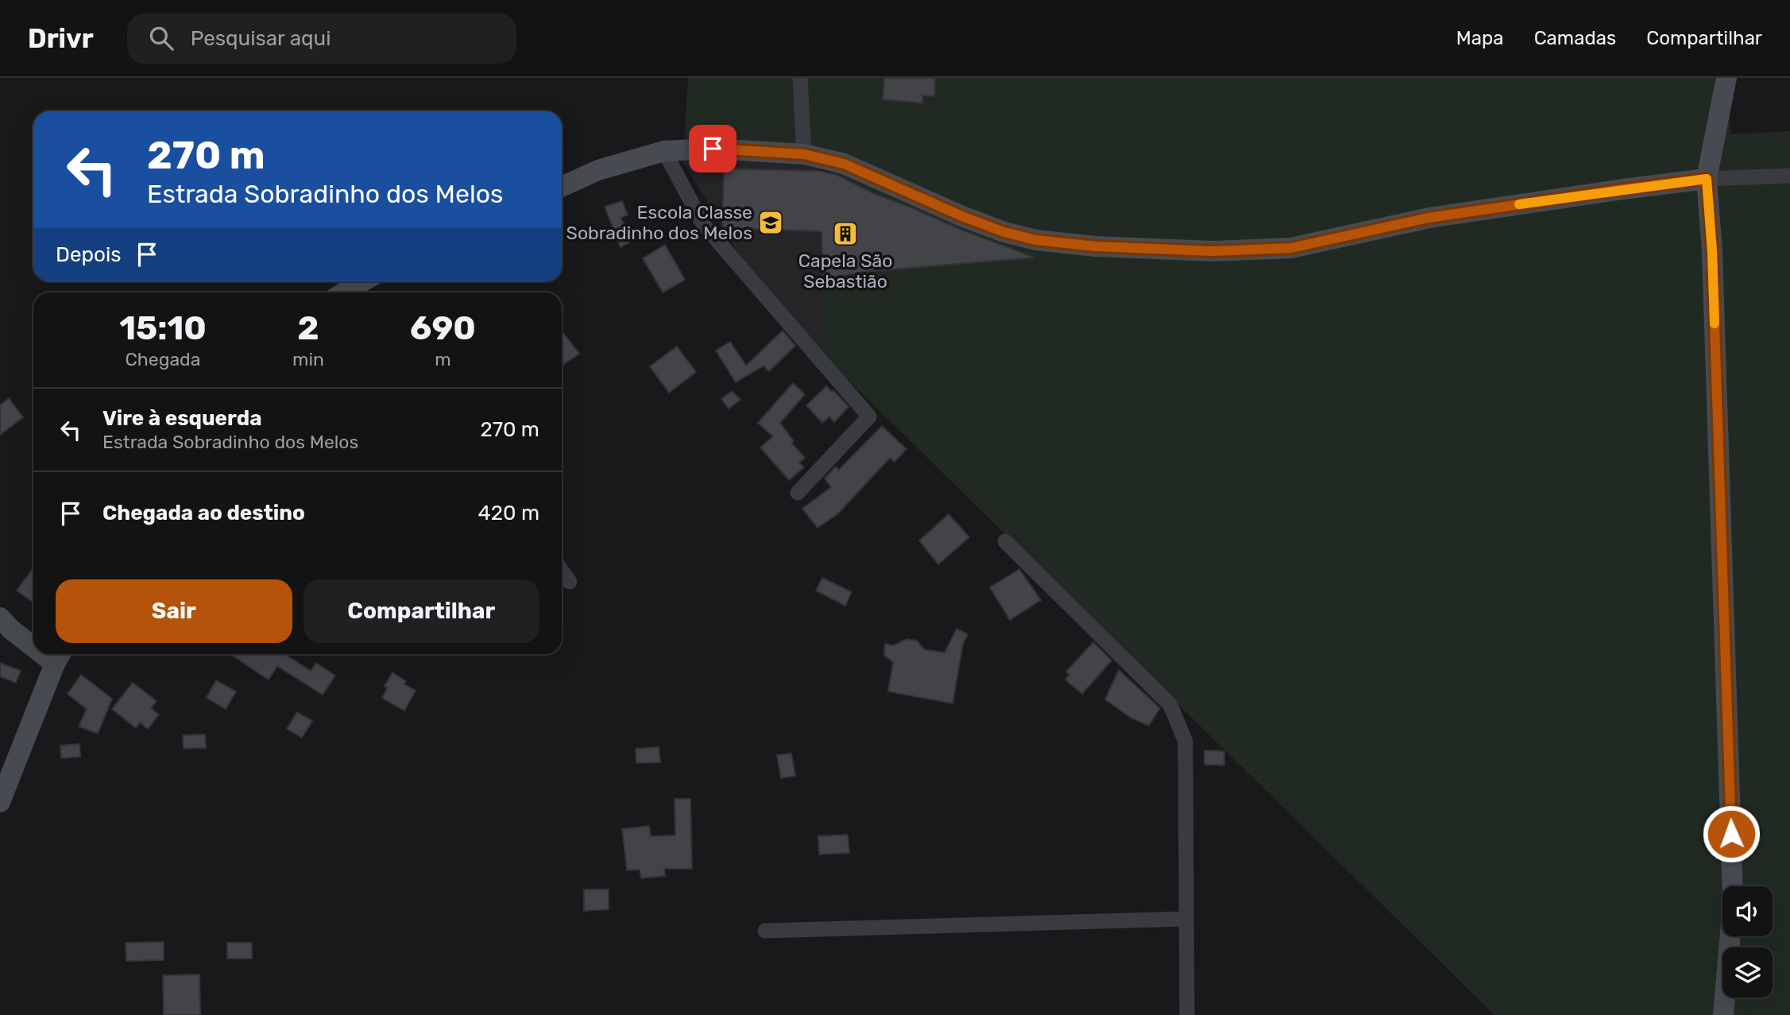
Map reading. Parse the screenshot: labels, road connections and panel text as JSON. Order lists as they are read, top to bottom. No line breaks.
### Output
{"places":{"school or university":["Escola Classe Sobradinho dos Melos"],"building":["Capela São Sebastião"]},"page":{"header":"Drivr","search":"Pesquisar aqui","nav":["Mapa","Camadas","Compartilhar"],"turn":["270 m","Estrada Sobradinho dos Melos"],"then":"Depois","eta":["15:10","Chegada","2","min","690","m"],"list":[{"name":"Vire à esquerda","note":"Estrada Sobradinho dos Melos","value":"270 m"},{"name":"Chegada ao destino","value":"420 m"}],"buttons":["Sair","Compartilhar"]}}
